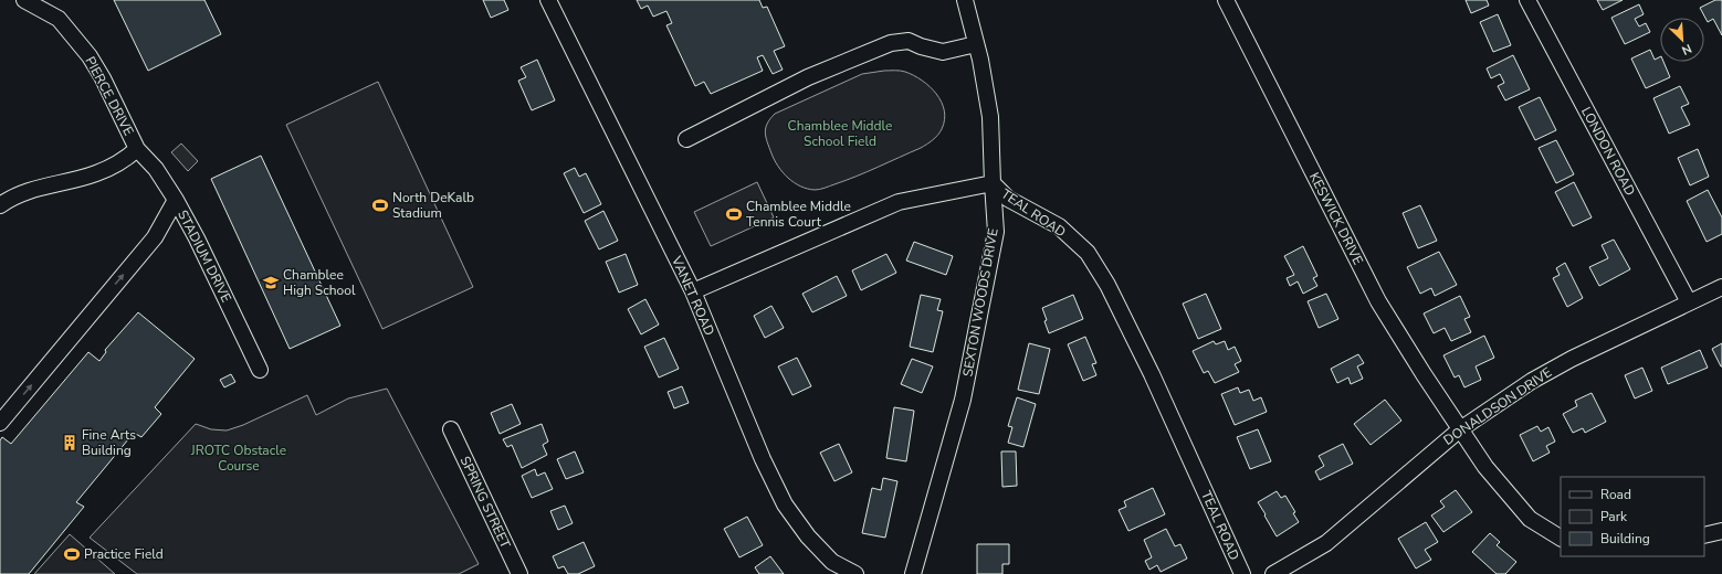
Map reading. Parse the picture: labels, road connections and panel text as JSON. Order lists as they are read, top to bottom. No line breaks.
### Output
{"streets":{"street":["PIERCE DRIVE","LONDON ROAD","TEAL ROAD","KESWICK DRIVE","STADIUM DRIVE","VANET ROAD","SEXTON WOODS DRIVE","DONALDSON DRIVE","SPRING STREET"]},"crossings":[["PIERCE DRIVE","STADIUM DRIVE"],["LONDON ROAD","DONALDSON DRIVE"],["TEAL ROAD","VANET ROAD"],["TEAL ROAD","SEXTON WOODS DRIVE"],["KESWICK DRIVE","DONALDSON DRIVE"]],"parks":["Chamblee Middle School Field","JROTC Obstacle Course"],"places":{"sports":["North DeKalb Stadium","Chamblee Middle Tennis Court","Practice Field"],"school or university":["Chamblee High School"],"building":["Fine Arts Building"]},"legend":["Road","Park","Building"],"north":"bottom right"}
